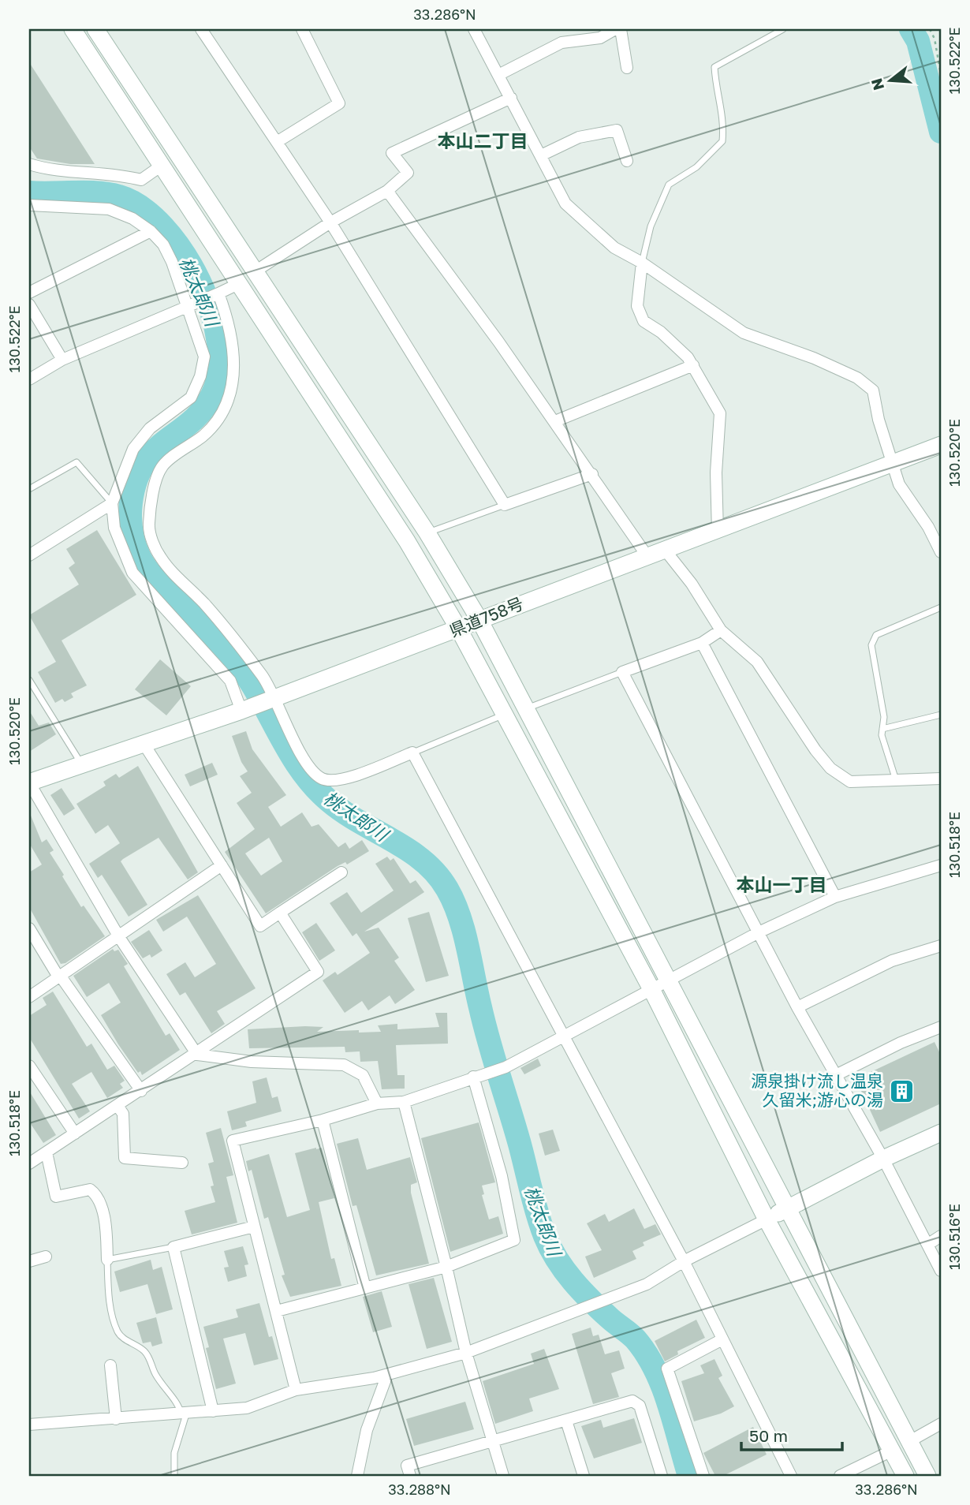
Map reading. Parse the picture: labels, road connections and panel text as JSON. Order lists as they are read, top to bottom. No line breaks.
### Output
{"streets":{"street":["県道758号"]},"districts":["本山二丁目","本山一丁目"],"water":["桃太郎川"],"places":{"building":["源泉掛け流し温泉 久留米;游心の湯"]},"scale_bar":"50 m","north":"left","coordinates":["33.286°N","130.522°E","130.520°E","130.518°E","130.516°E","33.288°N"]}
